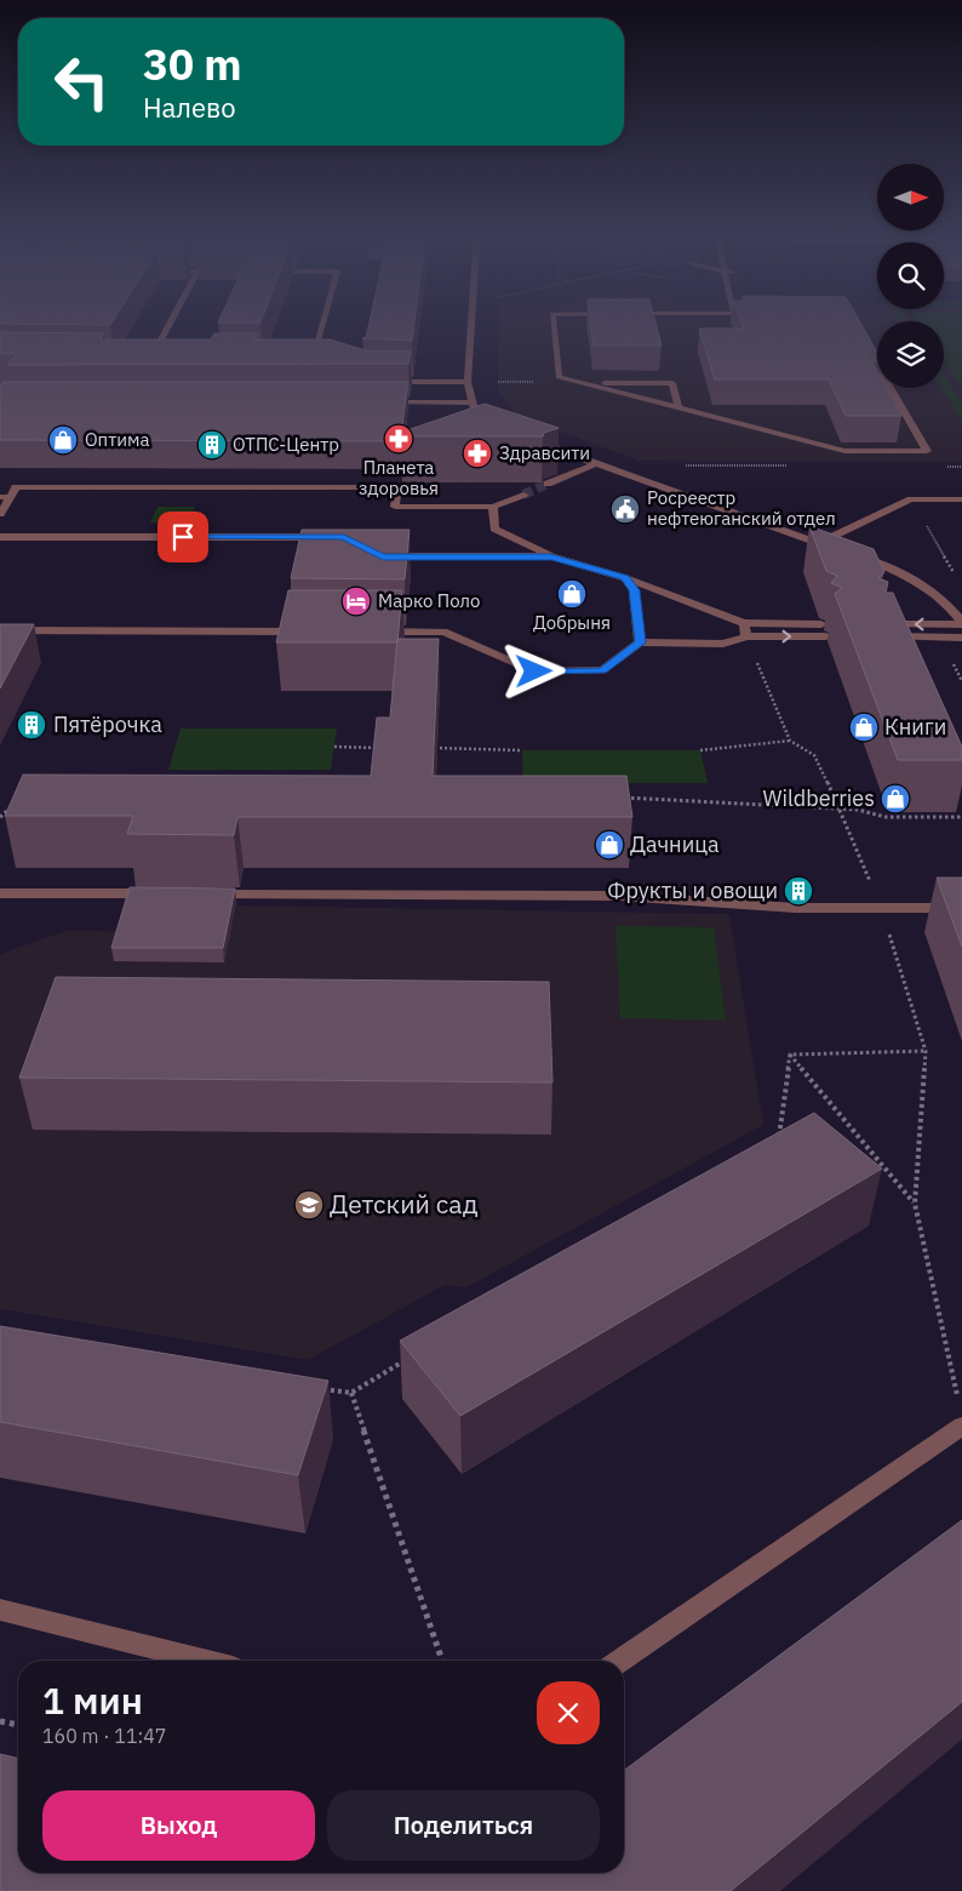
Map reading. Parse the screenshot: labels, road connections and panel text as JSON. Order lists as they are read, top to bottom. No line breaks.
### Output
{"places":{"pharmacy":["Планета здоровья","Здравсити"],"shop":["Оптима","Добрыня","Книги","Wildberries","Дачница"],"building":["ОТПС-Центр","Пятёрочка","Фрукты и овощи"],"public building":["Росреестр нефтеюганский отдел"],"hotel":["Марко Поло"],"school or university":["Детский сад"]},"north":"right","page":{"turn":["30 m","Налево"],"heading":["1 мин","160 m · 11:47"],"buttons":["Выход","Поделиться"]}}
